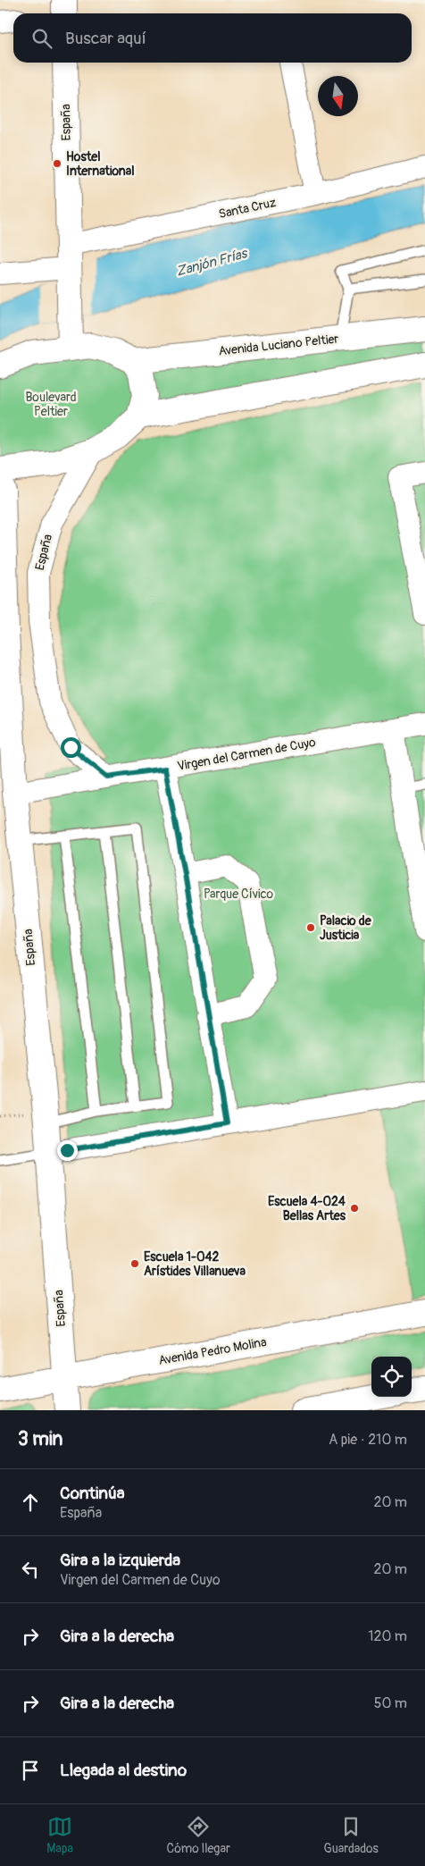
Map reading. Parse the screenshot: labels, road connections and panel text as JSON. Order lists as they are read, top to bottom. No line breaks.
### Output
{"streets":{"main road":["España","Avenida Luciano Peltier","Avenida Pedro Molina"],"street":["Santa Cruz","Virgen del Carmen de Cuyo"]},"crossings":[["España","Santa Cruz"],["España","Virgen del Carmen de Cuyo"],["España","Avenida Pedro Molina"]],"water":["Zanjón Frías"],"parks":["Boulevard Peltier","Parque Cívico"],"places":["Hostel International","Palacio de Justicia","Escuela 4-024 Bellas Artes","Escuela 1-042 Arístides Villanueva"],"north":"bottom","page":{"search":"Buscar aquí","heading":["3 min","A pie · 210 m"],"list":[["Continúa","España","20 m"],["Gira a la izquierda","Virgen del Carmen de Cuyo","20 m"],["Gira a la derecha","120 m"],["Gira a la derecha","50 m"],"Llegada al destino"],"nav":["Mapa","Cómo llegar","Guardados"]}}
